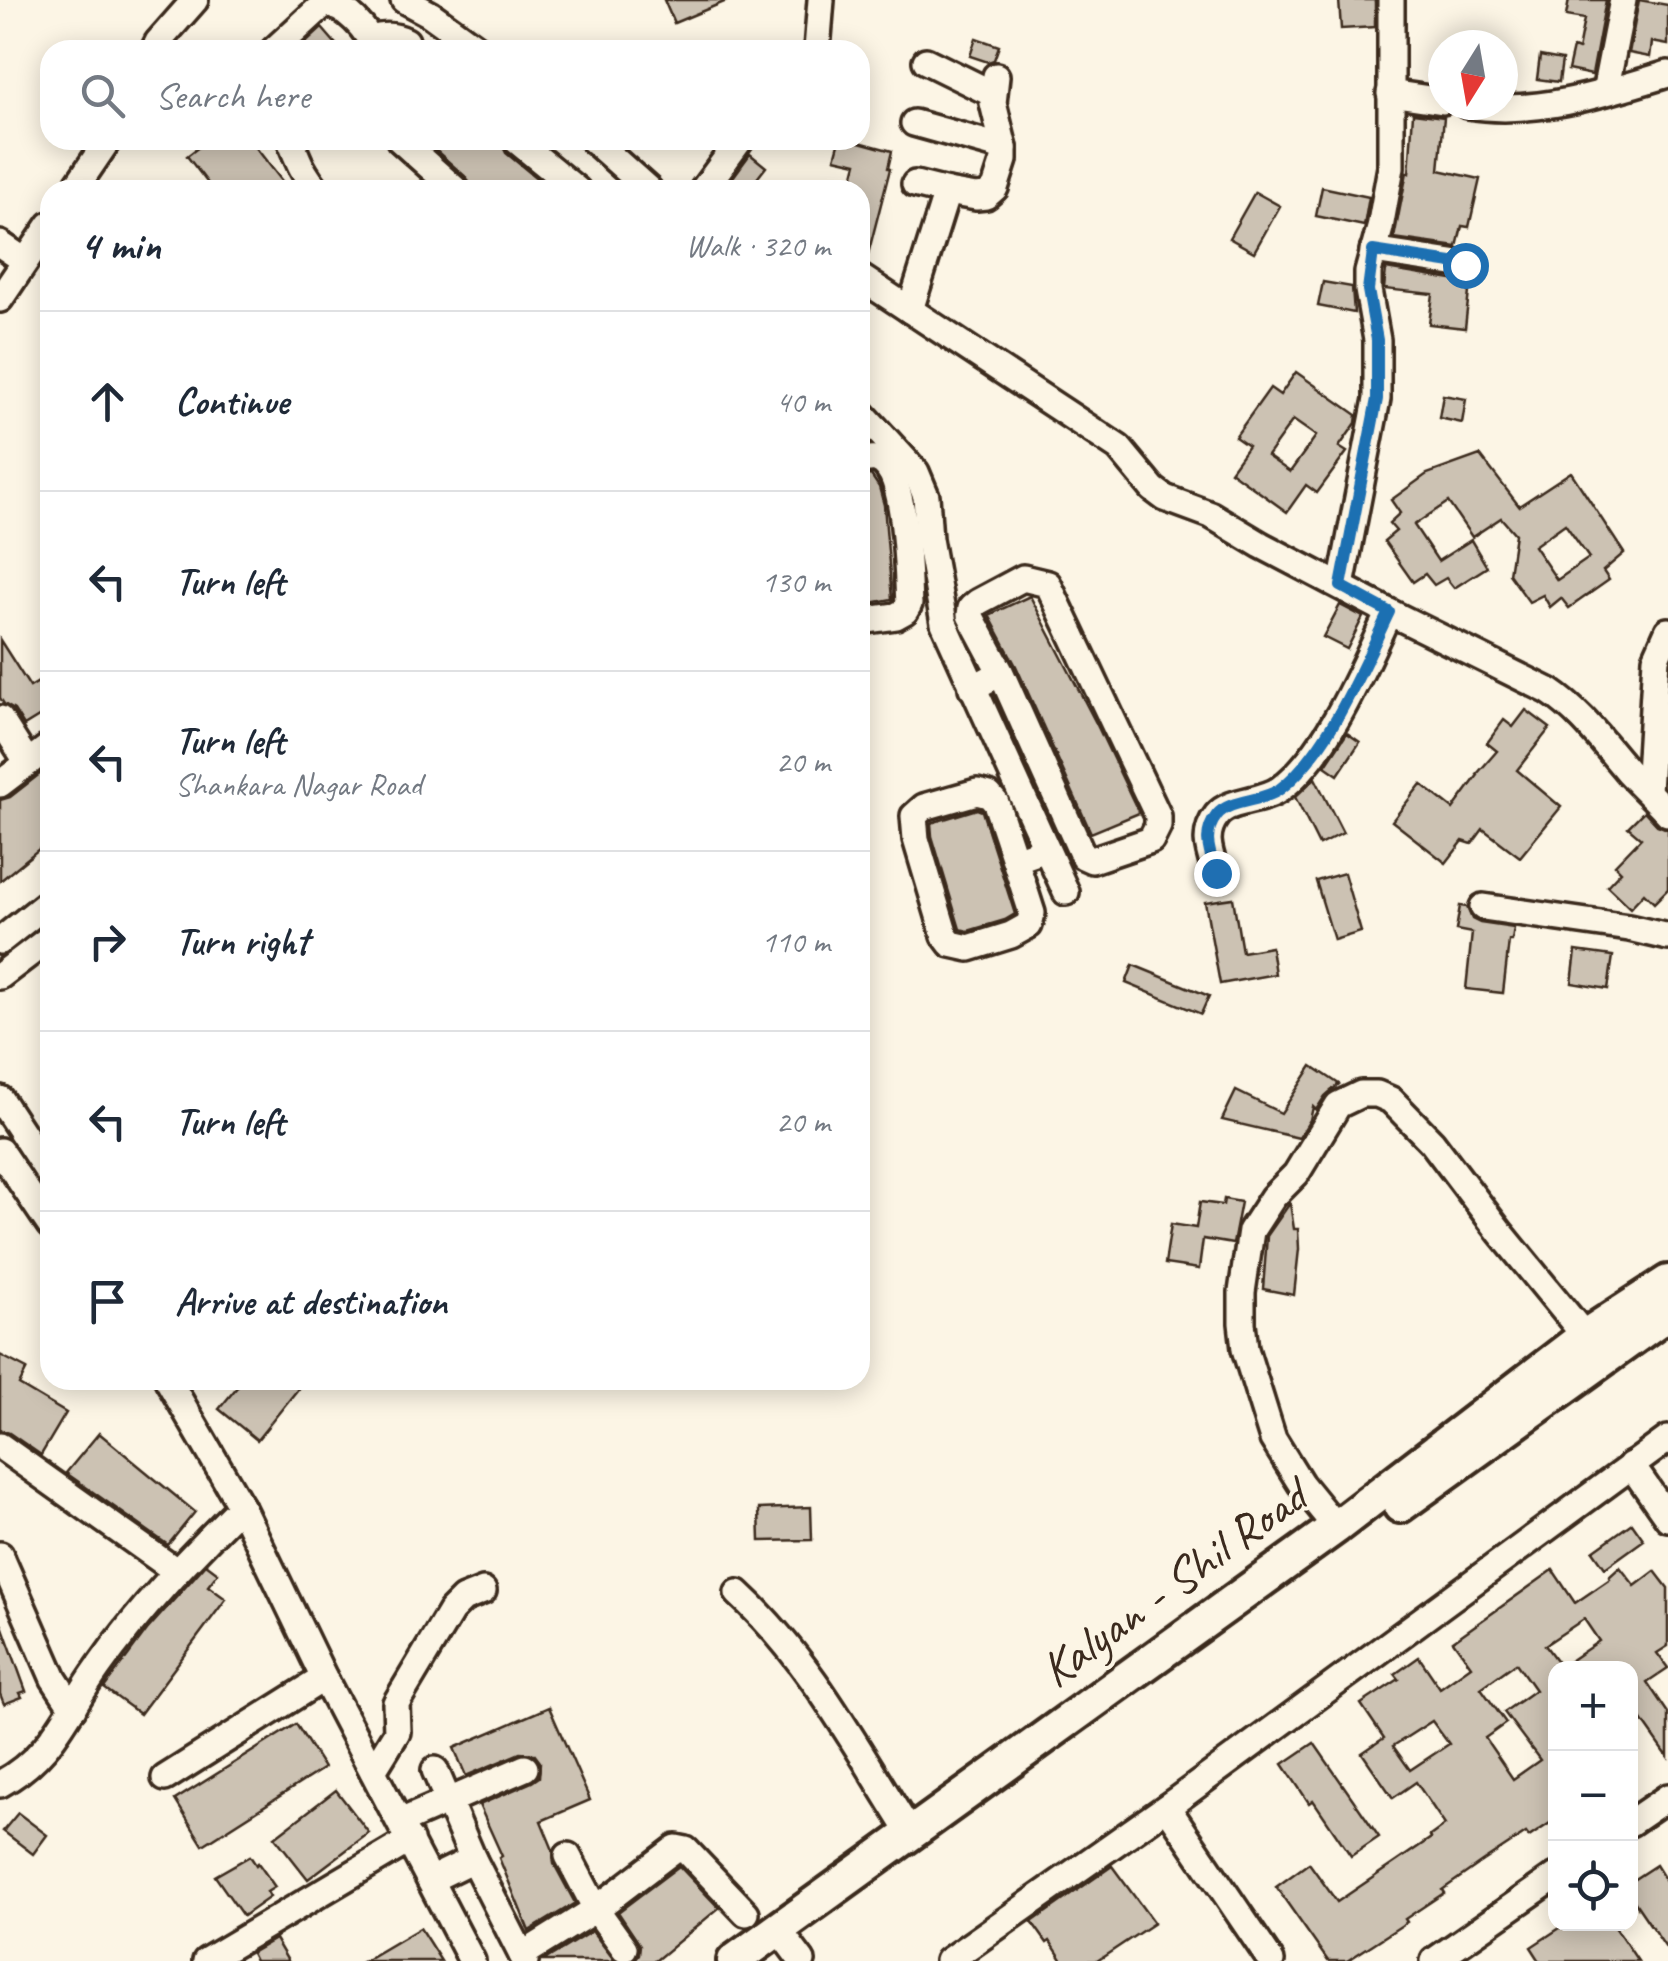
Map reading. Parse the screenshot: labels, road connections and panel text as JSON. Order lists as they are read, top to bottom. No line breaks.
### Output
{"streets":{"main road":["Kalyan - Shil Road"]},"north":"bottom","page":{"search":"Search here","heading":["4 min","Walk · 320 m"],"list":[["Continue","40 m"],["Turn left","130 m"],["Turn left","Shankara Nagar Road","20 m"],["Turn right","110 m"],["Turn left","20 m"],"Arrive at destination"],"map_buttons":["+","−"]}}
